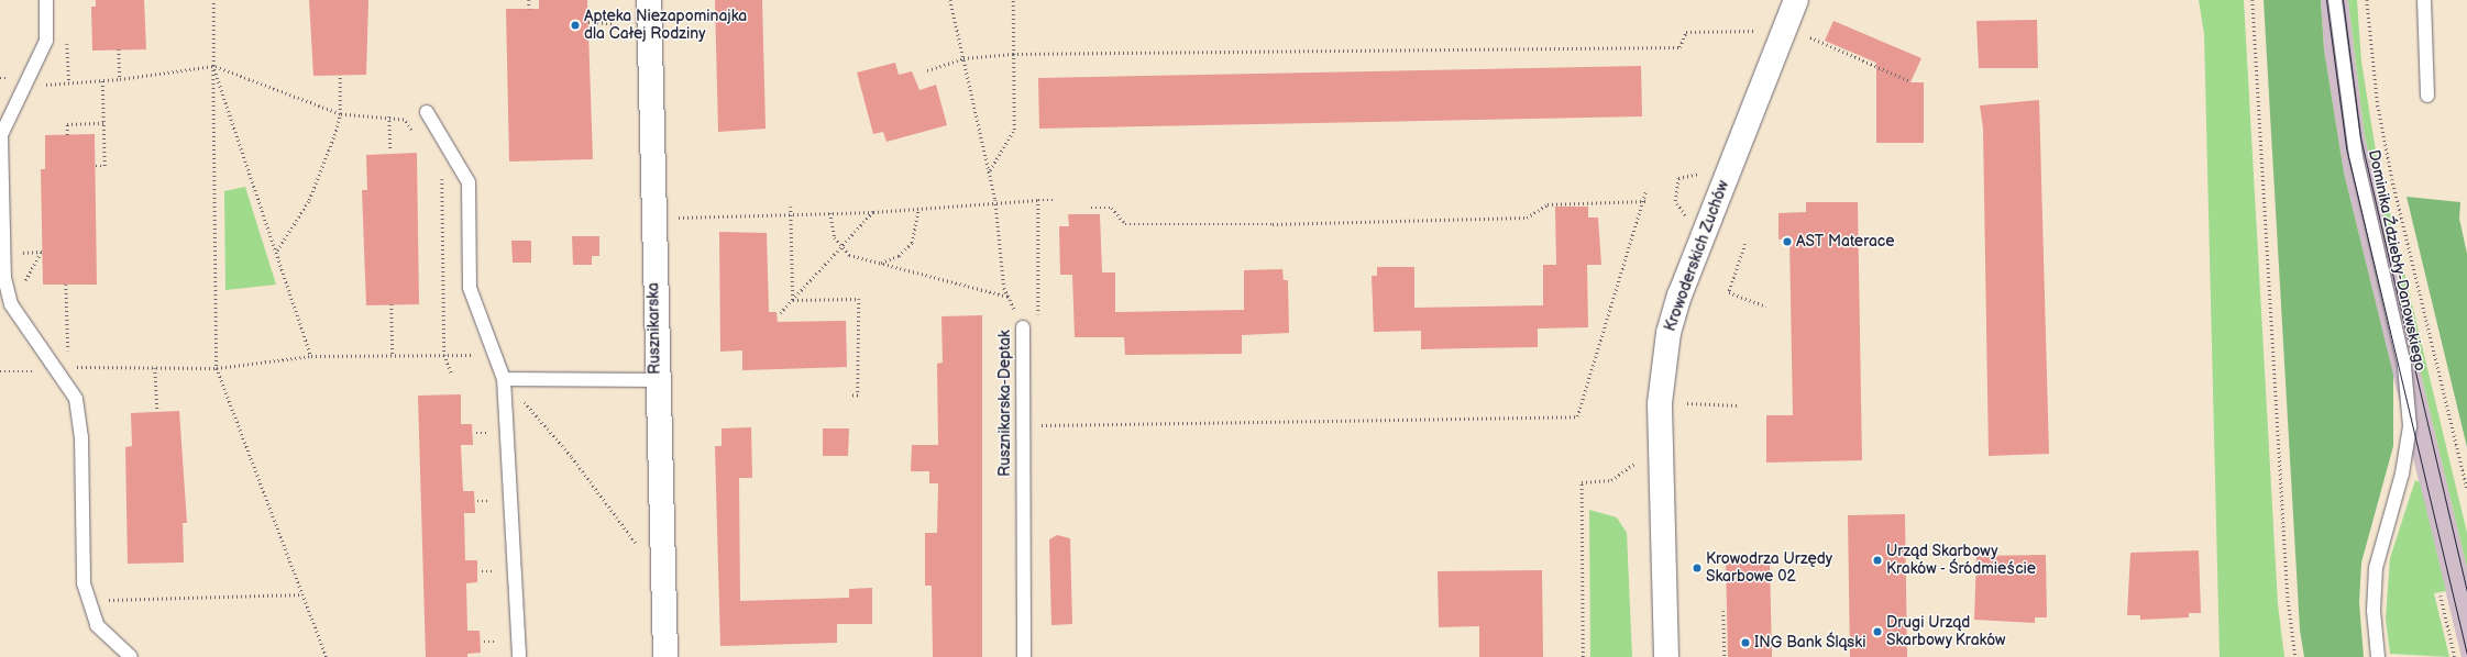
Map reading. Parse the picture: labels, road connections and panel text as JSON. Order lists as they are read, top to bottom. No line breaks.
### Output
{"streets":{"street":["Krowoderskich Zuchów","Rusznikarska"],"lane":["Dominika Ździebły-Danowskiego","Rusznikarska-Deptak"]},"places":["Apteka Niezapominajka dla Całej Rodziny","AST Materace","Urząd Skarbowy Kraków - Śródmieście","Krowodrza Urzędy Skarbowe 02","Drugi Urząd Skarbowy Kraków","ING Bank Śląski"]}
